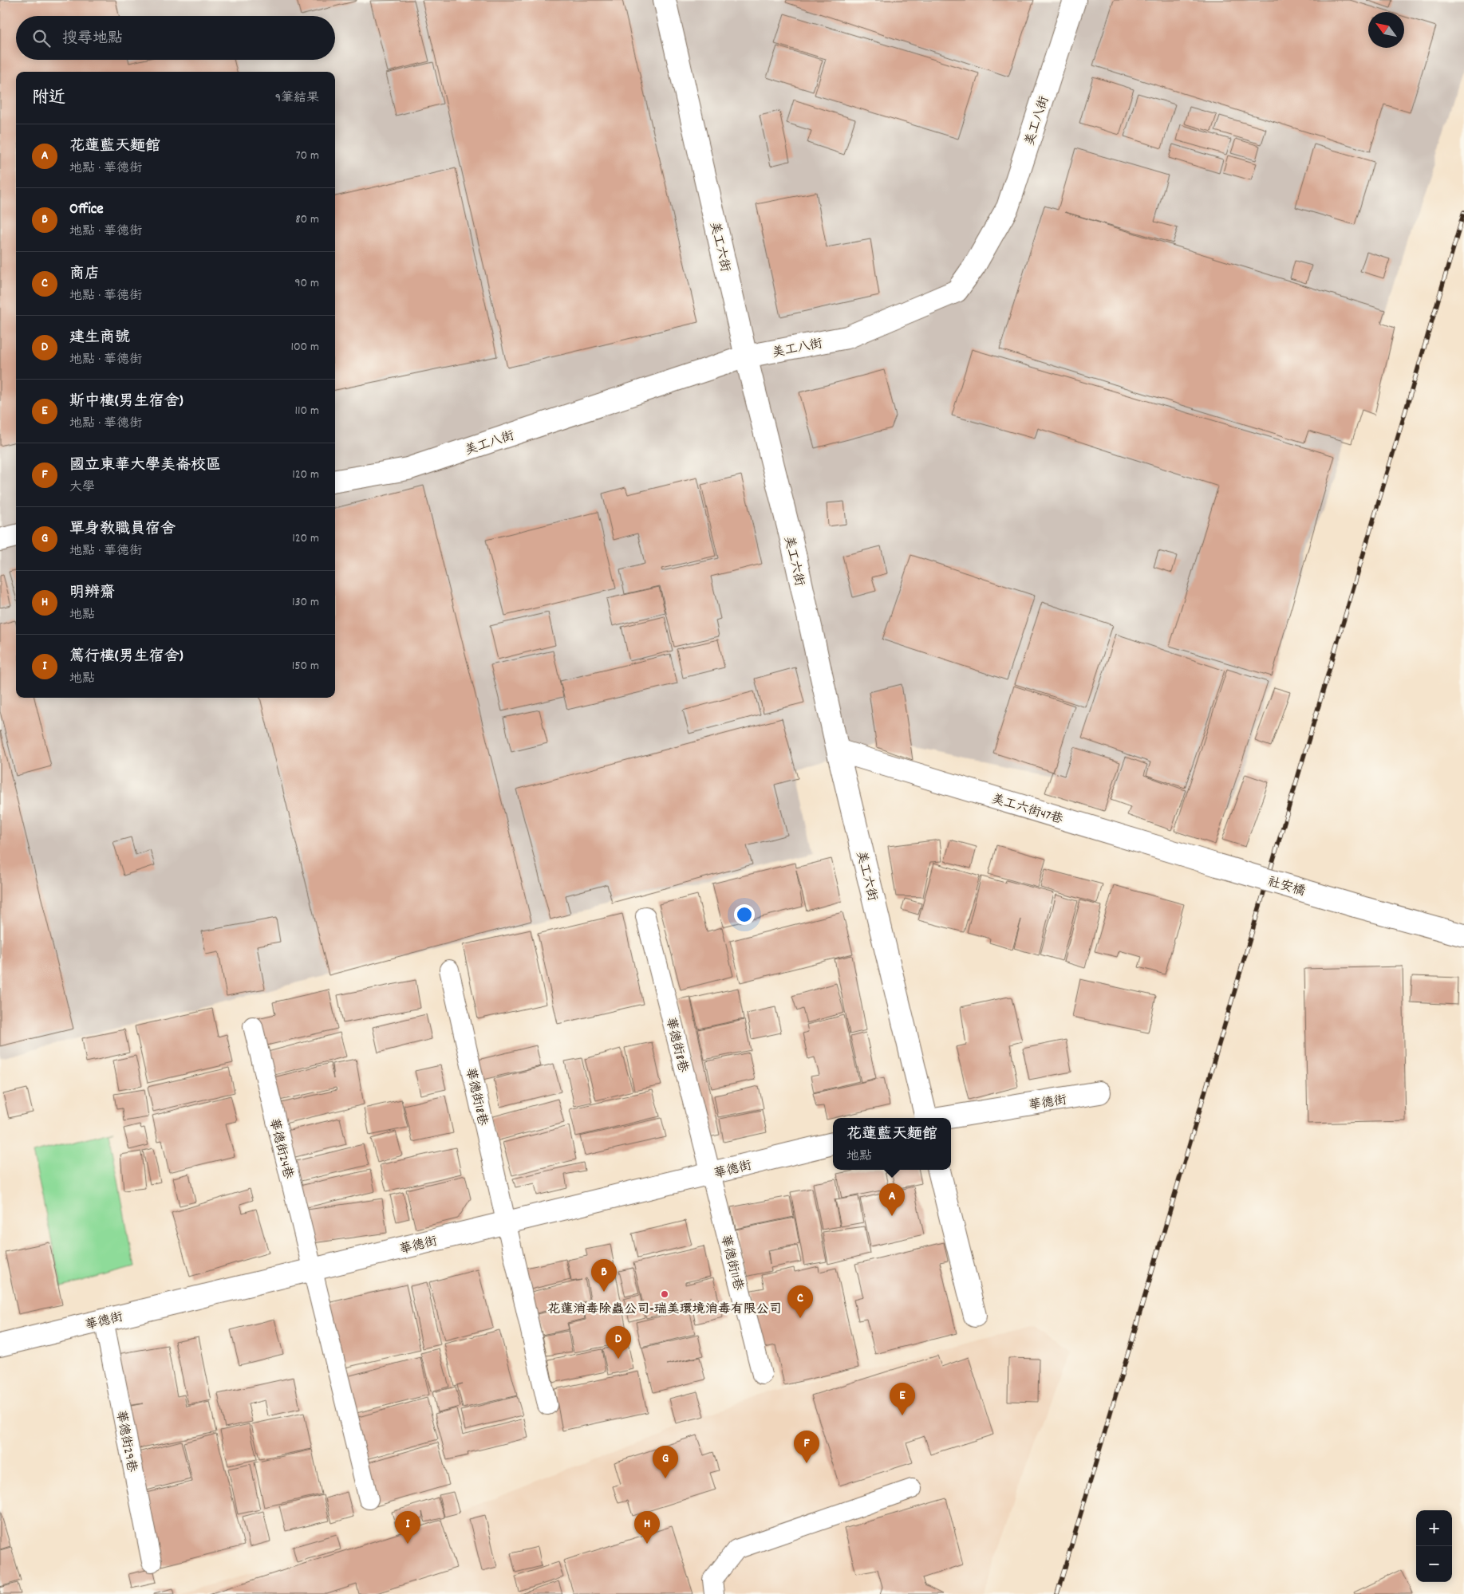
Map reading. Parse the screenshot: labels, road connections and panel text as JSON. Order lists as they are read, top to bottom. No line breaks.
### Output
{"streets":{"street":["美工八街","美工六街","美工六街47巷","社安橋","華德街"],"lane":["華德街8巷","華德街18巷","華德街24巷","華德街11巷","華德街29巷"]},"crossings":[["美工八街","美工六街"],["美工六街","美工六街47巷"],["美工六街47巷","社安橋"],["華德街8巷","華德街"],["華德街8巷","華德街11巷"],["華德街18巷","華德街"],["華德街","華德街24巷"],["華德街","華德街11巷"],["華德街","華德街29巷"]],"places":["花蓮消毒除蟲公司-瑞美環境消毒有限公司"],"north":"top left","page":{"search":"搜尋地點","heading":["附近","9筆結果"],"list":[{"mark":"A","name":"花蓮藍天麵館","note":"地點 · 華德街","value":"70 m"},{"mark":"B","name":"Office","note":"地點 · 華德街","value":"80 m"},{"mark":"C","name":"商店","note":"地點 · 華德街","value":"90 m"},{"mark":"D","name":"建生商號","note":"地點 · 華德街","value":"100 m"},{"mark":"E","name":"斯中樓(男生宿舍)","note":"地點 · 華德街","value":"110 m"},{"mark":"F","name":"國立東華大學美崙校區","note":"大學","value":"120 m"},{"mark":"G","name":"單身教職員宿舍","note":"地點 · 華德街","value":"120 m"},{"mark":"H","name":"明辨齋","note":"地點","value":"130 m"},{"mark":"I","name":"篤行樓(男生宿舍)","note":"地點","value":"150 m"}],"popup":["花蓮藍天麵館","地點"],"pins":["A","B","C","D","E","F","G","H","I"],"map_buttons":["+","−"]}}
